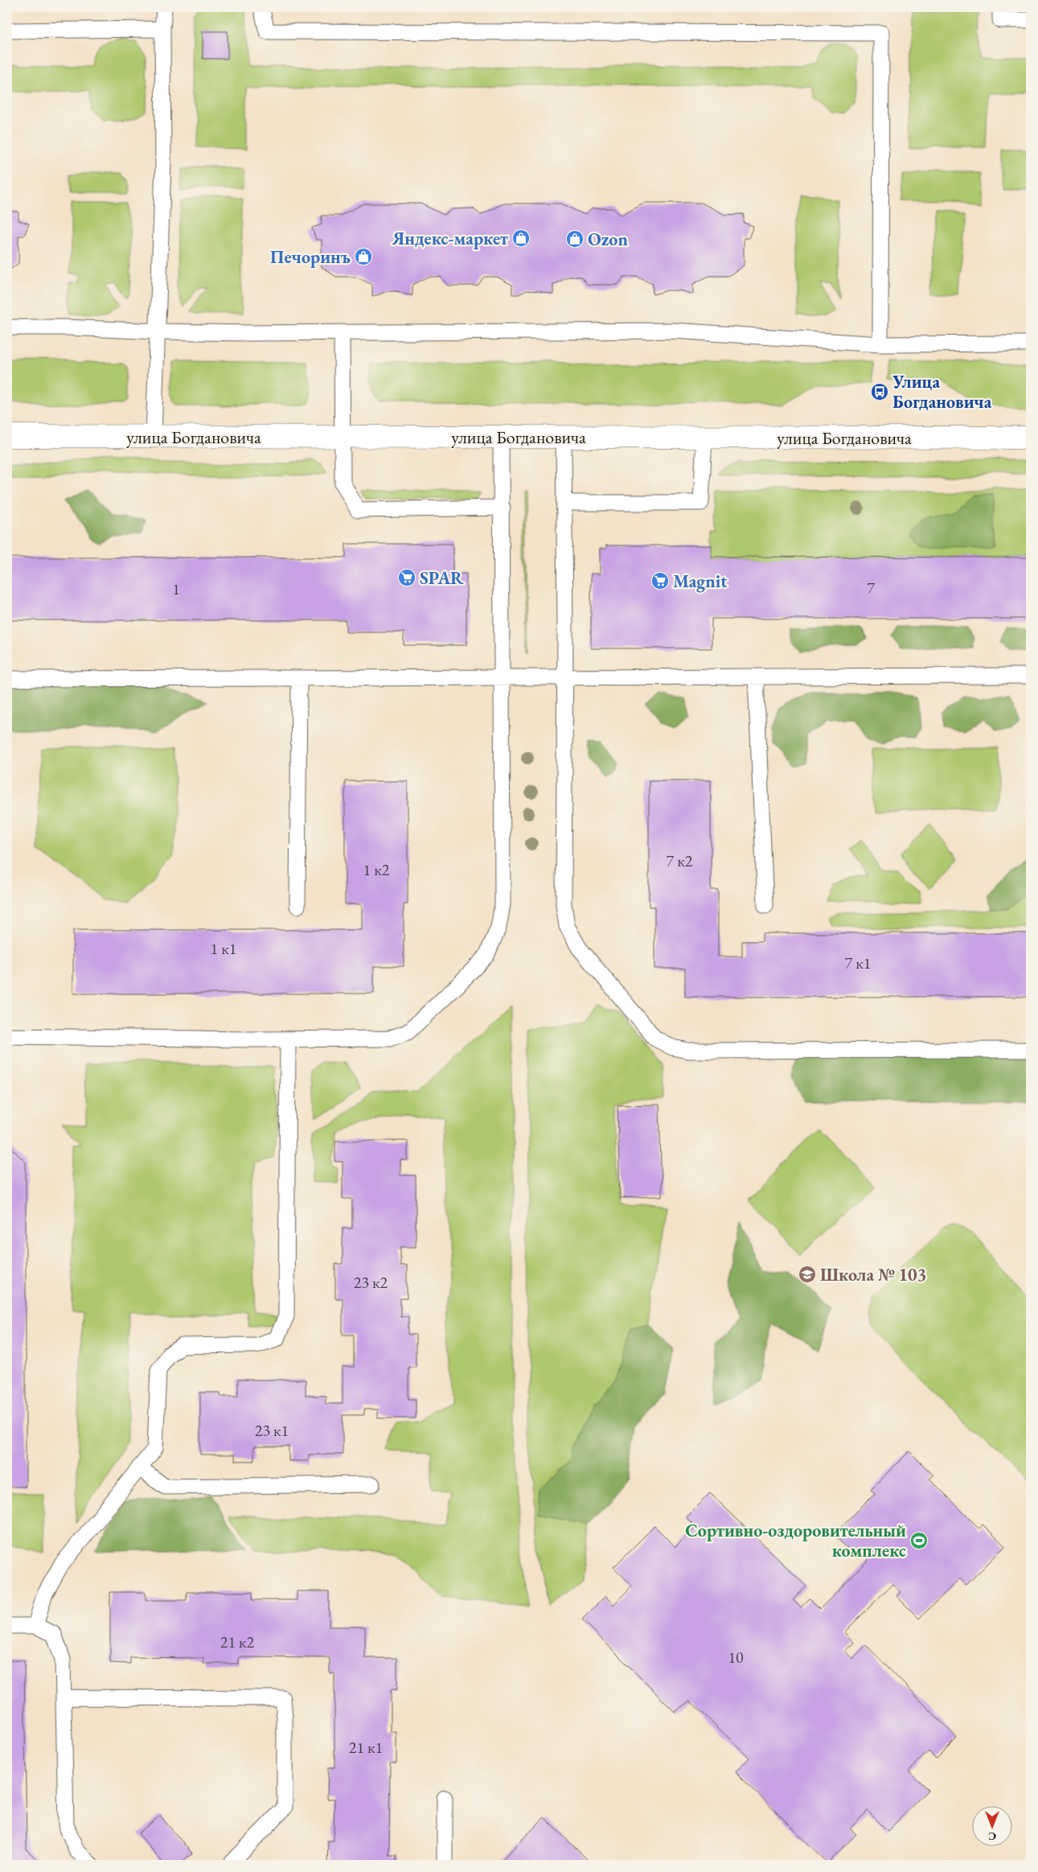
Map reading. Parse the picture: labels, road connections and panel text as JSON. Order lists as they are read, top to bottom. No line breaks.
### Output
{"streets":{"street":["улица Богдановича"]},"places":{"shop":["Яндекс-маркет","Ozon","Печоринъ"],"bus stop":["Улица Богдановича"],"supermarket":["SPAR","Magnit"],"school or university":["Школа № 103"],"sports":["Сортивно-оздоровительный комплекс"]},"house_numbers":["7","1","7 к2","1 к2","1 к1","7 к1","23 к2","23 к1","21 к2","10","21 к1"],"north":"bottom"}
